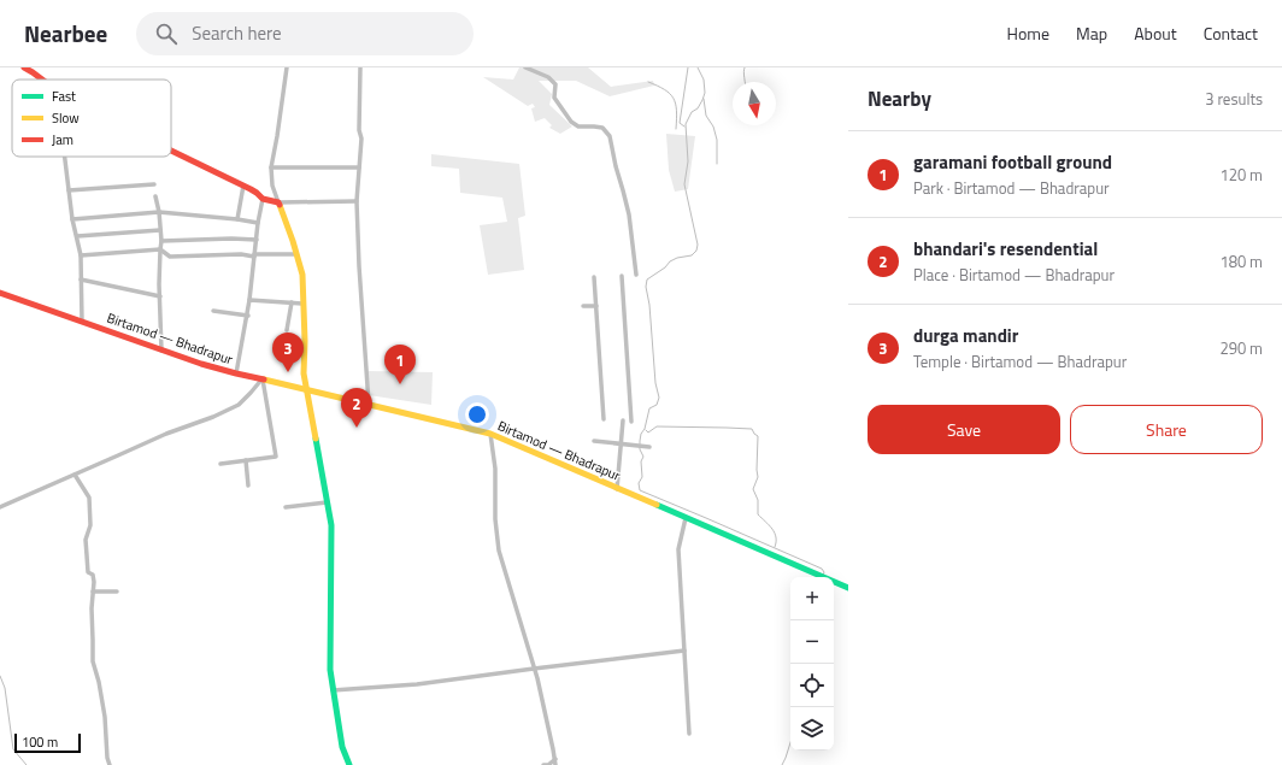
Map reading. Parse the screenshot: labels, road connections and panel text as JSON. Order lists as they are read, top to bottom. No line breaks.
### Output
{"streets":{"main road":["Birtamod — Bhadrapur"]},"legend":["Fast","Slow","Jam"],"scale_bar":"100 m","north":"bottom","page":{"header":"Nearbee","search":"Search here","nav":["Home","Map","About","Contact"],"heading":["Nearby","3 results"],"list":[{"mark":"1","name":"garamani football ground","note":"Park · Birtamod — Bhadrapur","value":"120 m"},{"mark":"2","name":"bhandari's resendential","note":"Place · Birtamod — Bhadrapur","value":"180 m"},{"mark":"3","name":"durga mandir","note":"Temple · Birtamod — Bhadrapur","value":"290 m"}],"pins":["3","1","2"],"buttons":["Save","Share"],"map_buttons":["+","−"],"scale":"100 m"}}
